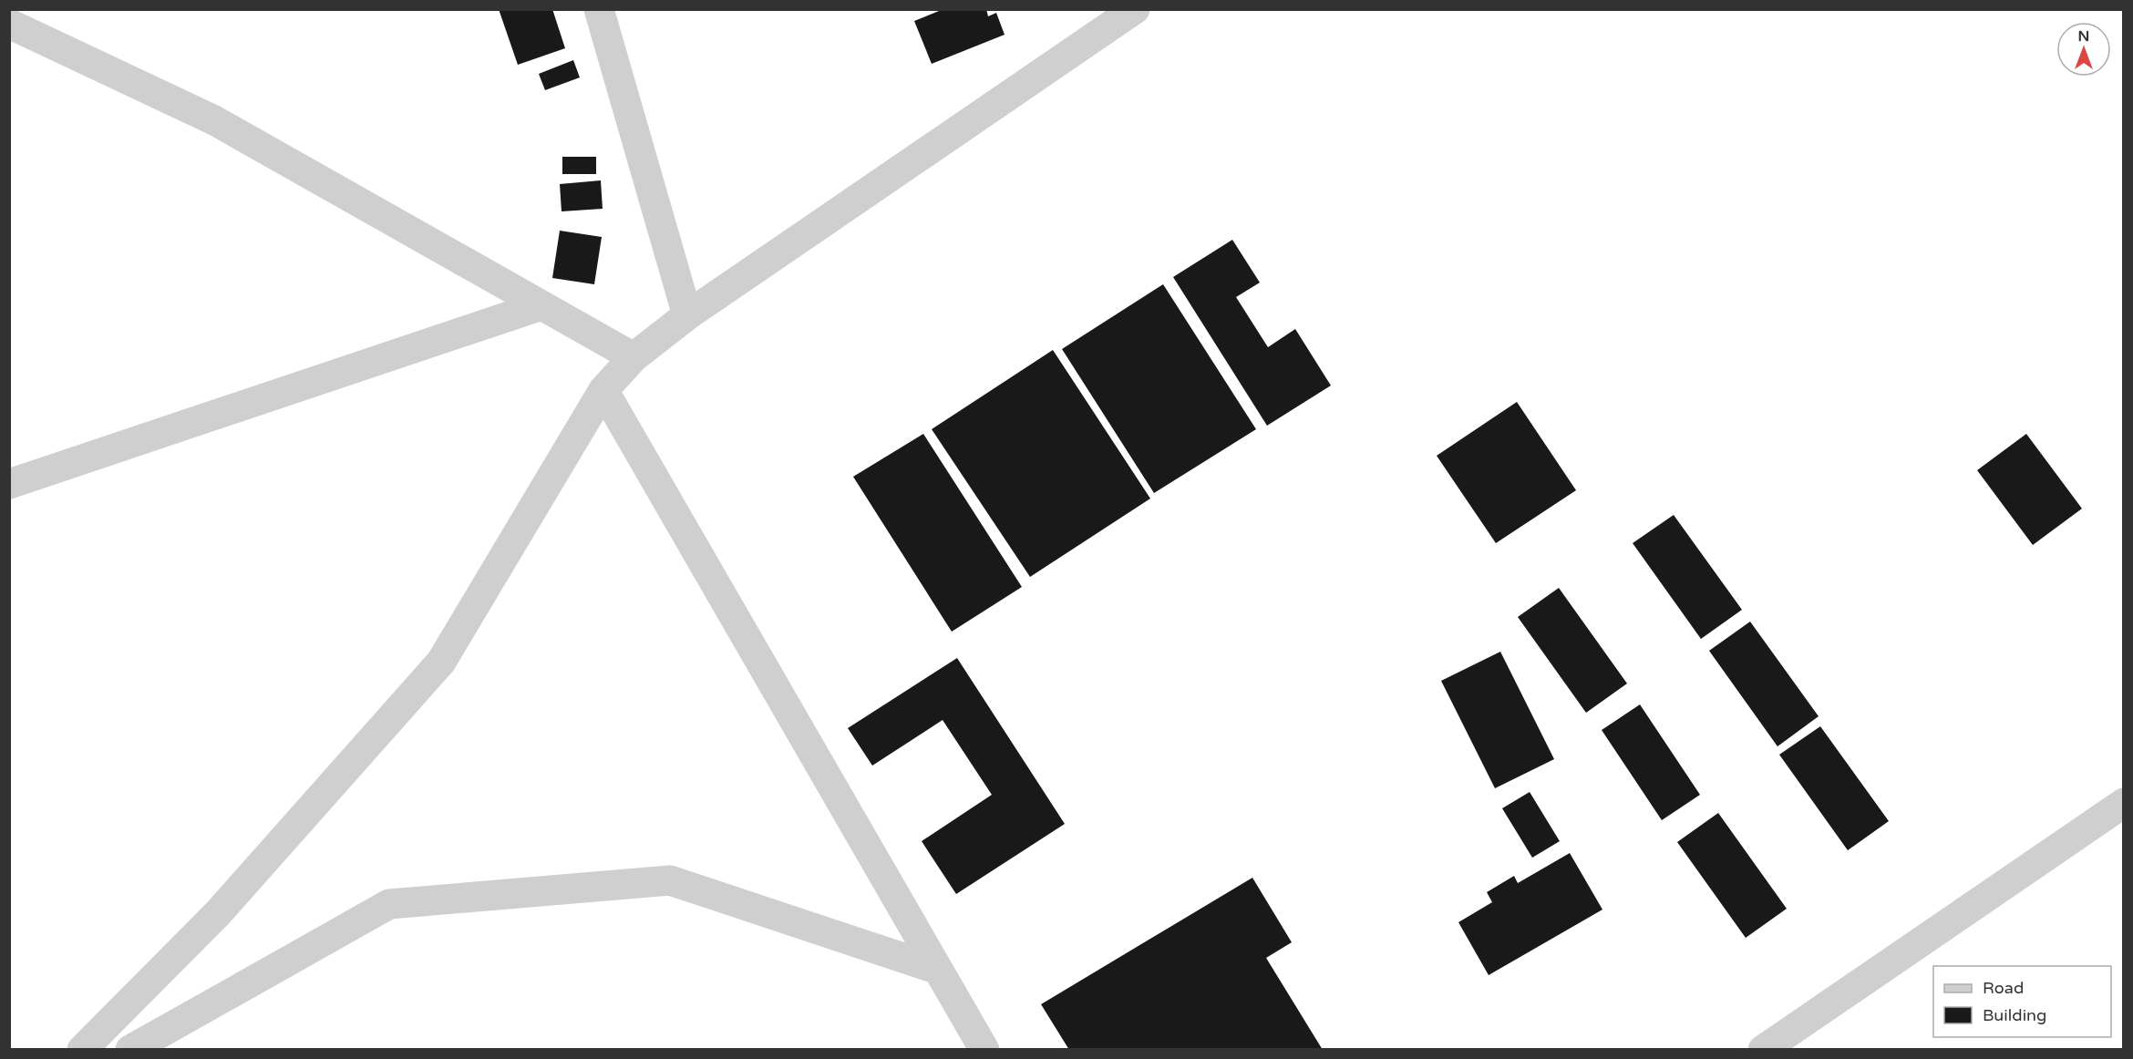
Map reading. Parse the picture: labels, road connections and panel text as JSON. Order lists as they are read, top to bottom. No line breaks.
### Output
{"legend":["Road","Building"],"north":"top"}
